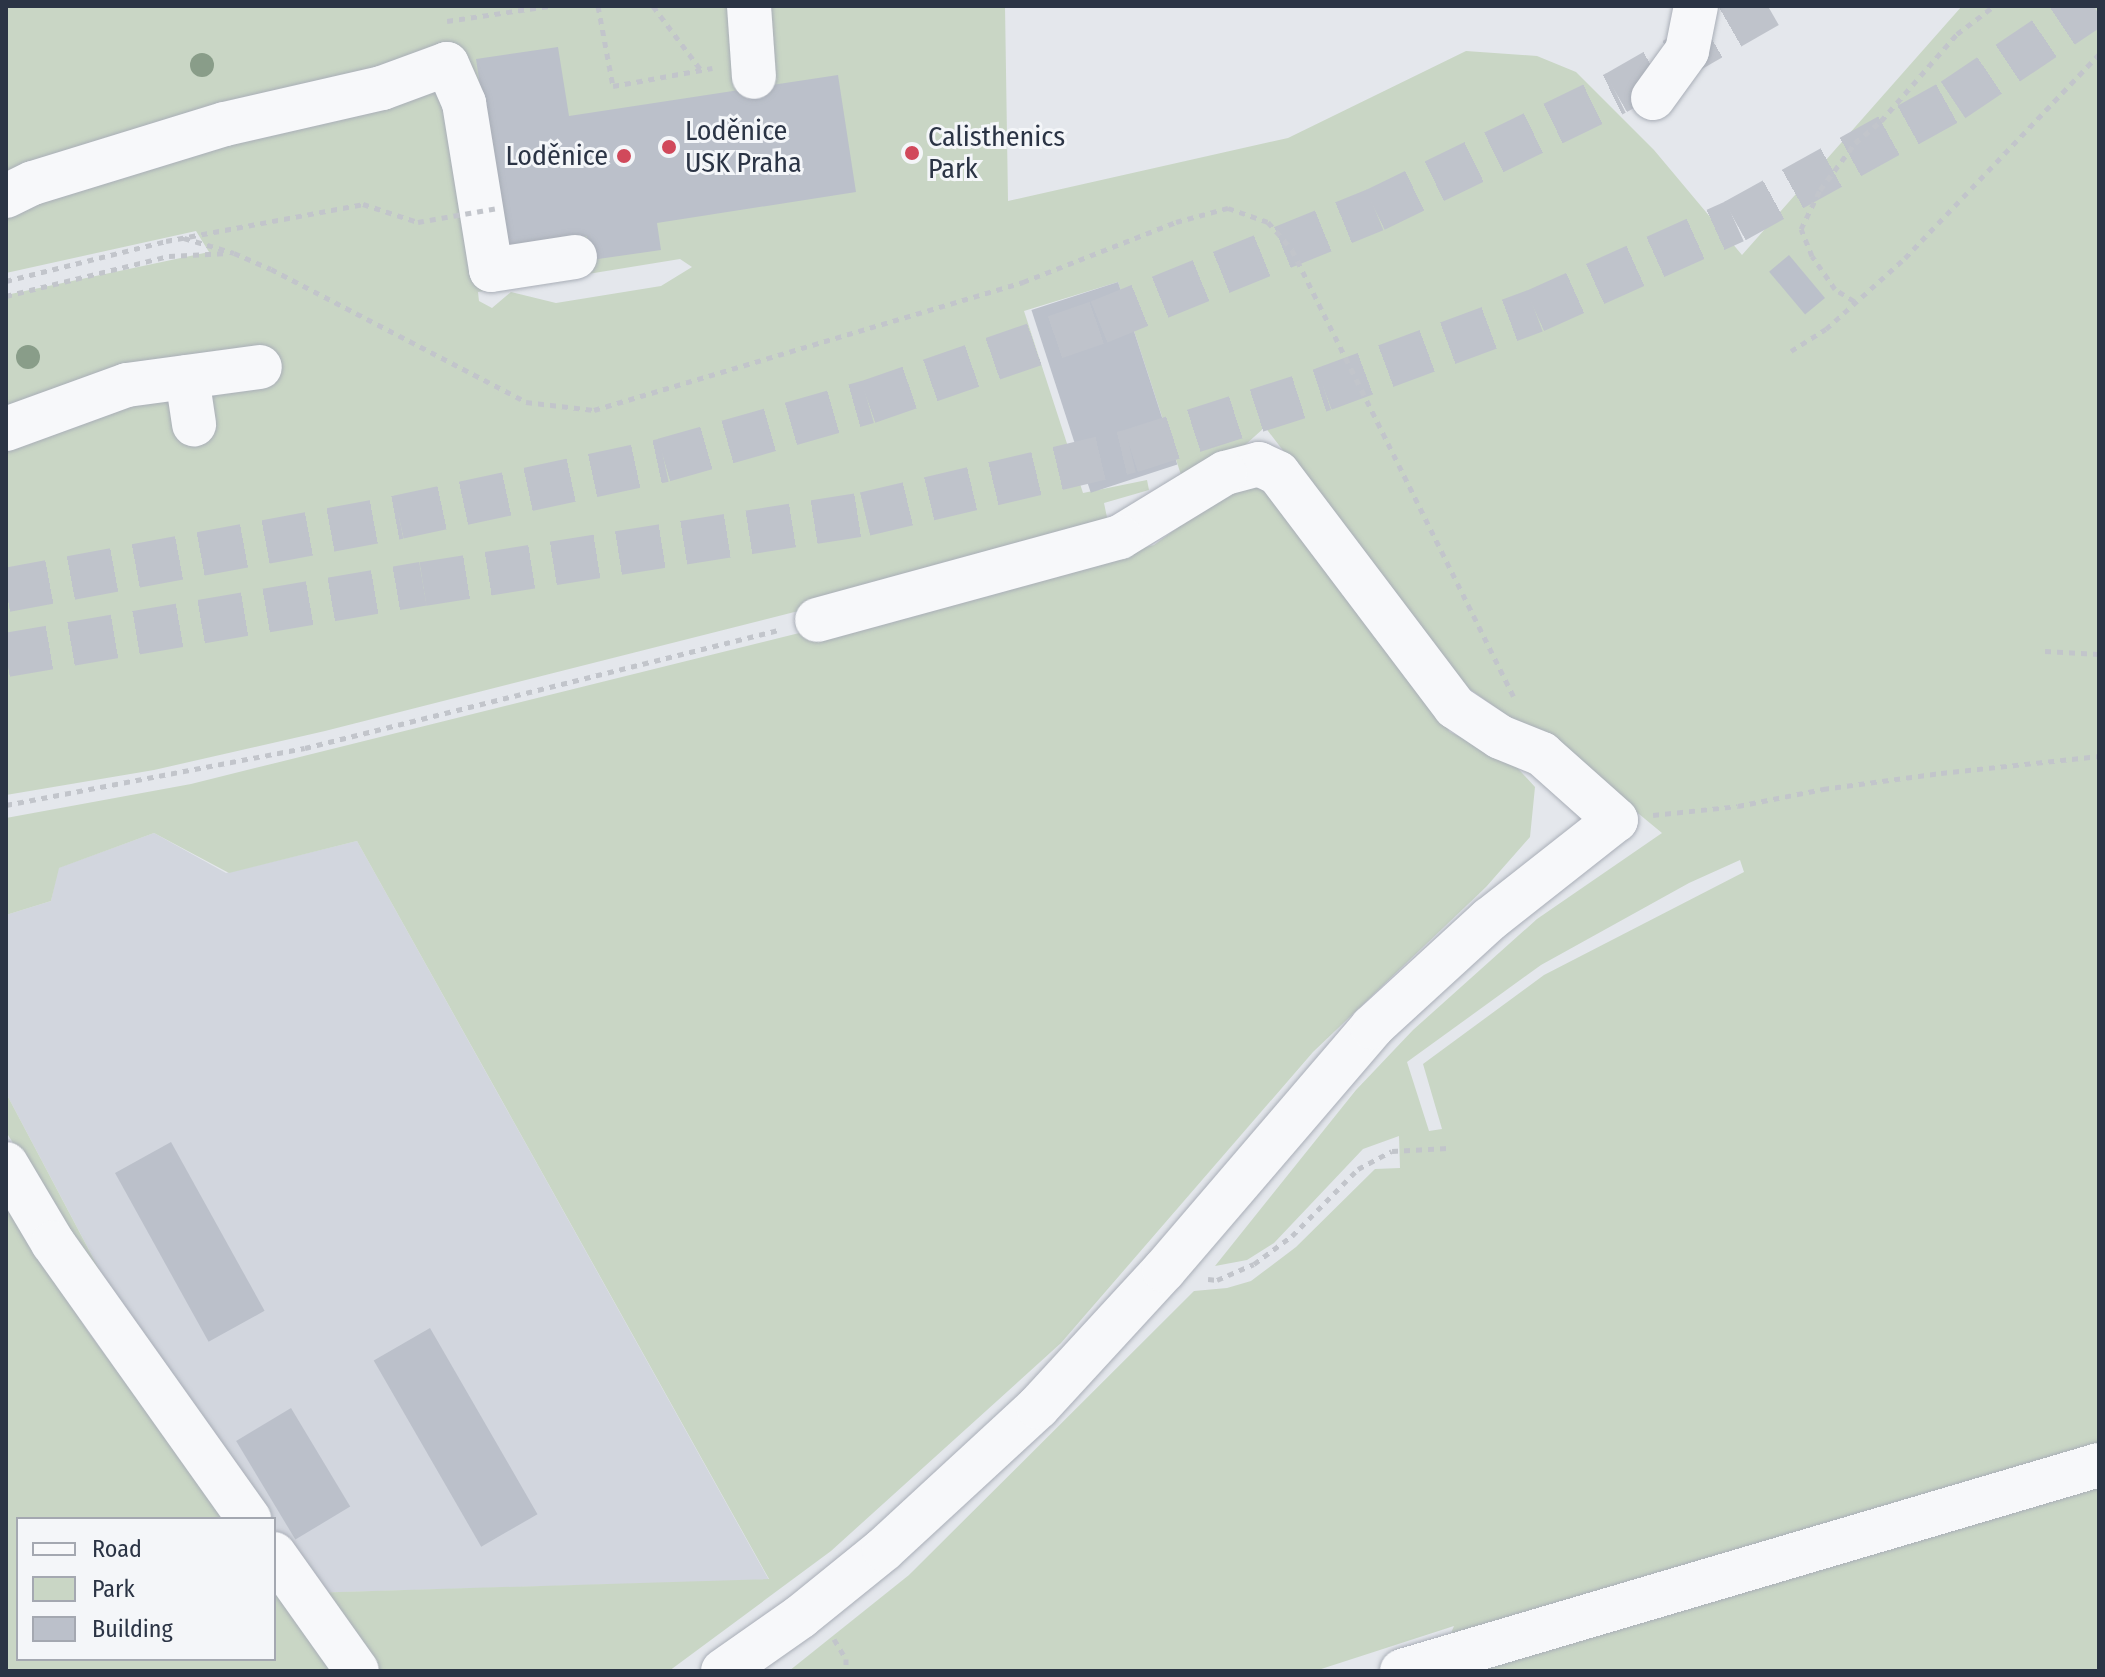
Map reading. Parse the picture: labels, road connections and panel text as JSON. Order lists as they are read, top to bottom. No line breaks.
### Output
{"places":["Loděnice USK Praha","Calisthenics Park","Loděnice"],"legend":["Road","Park","Building"]}
